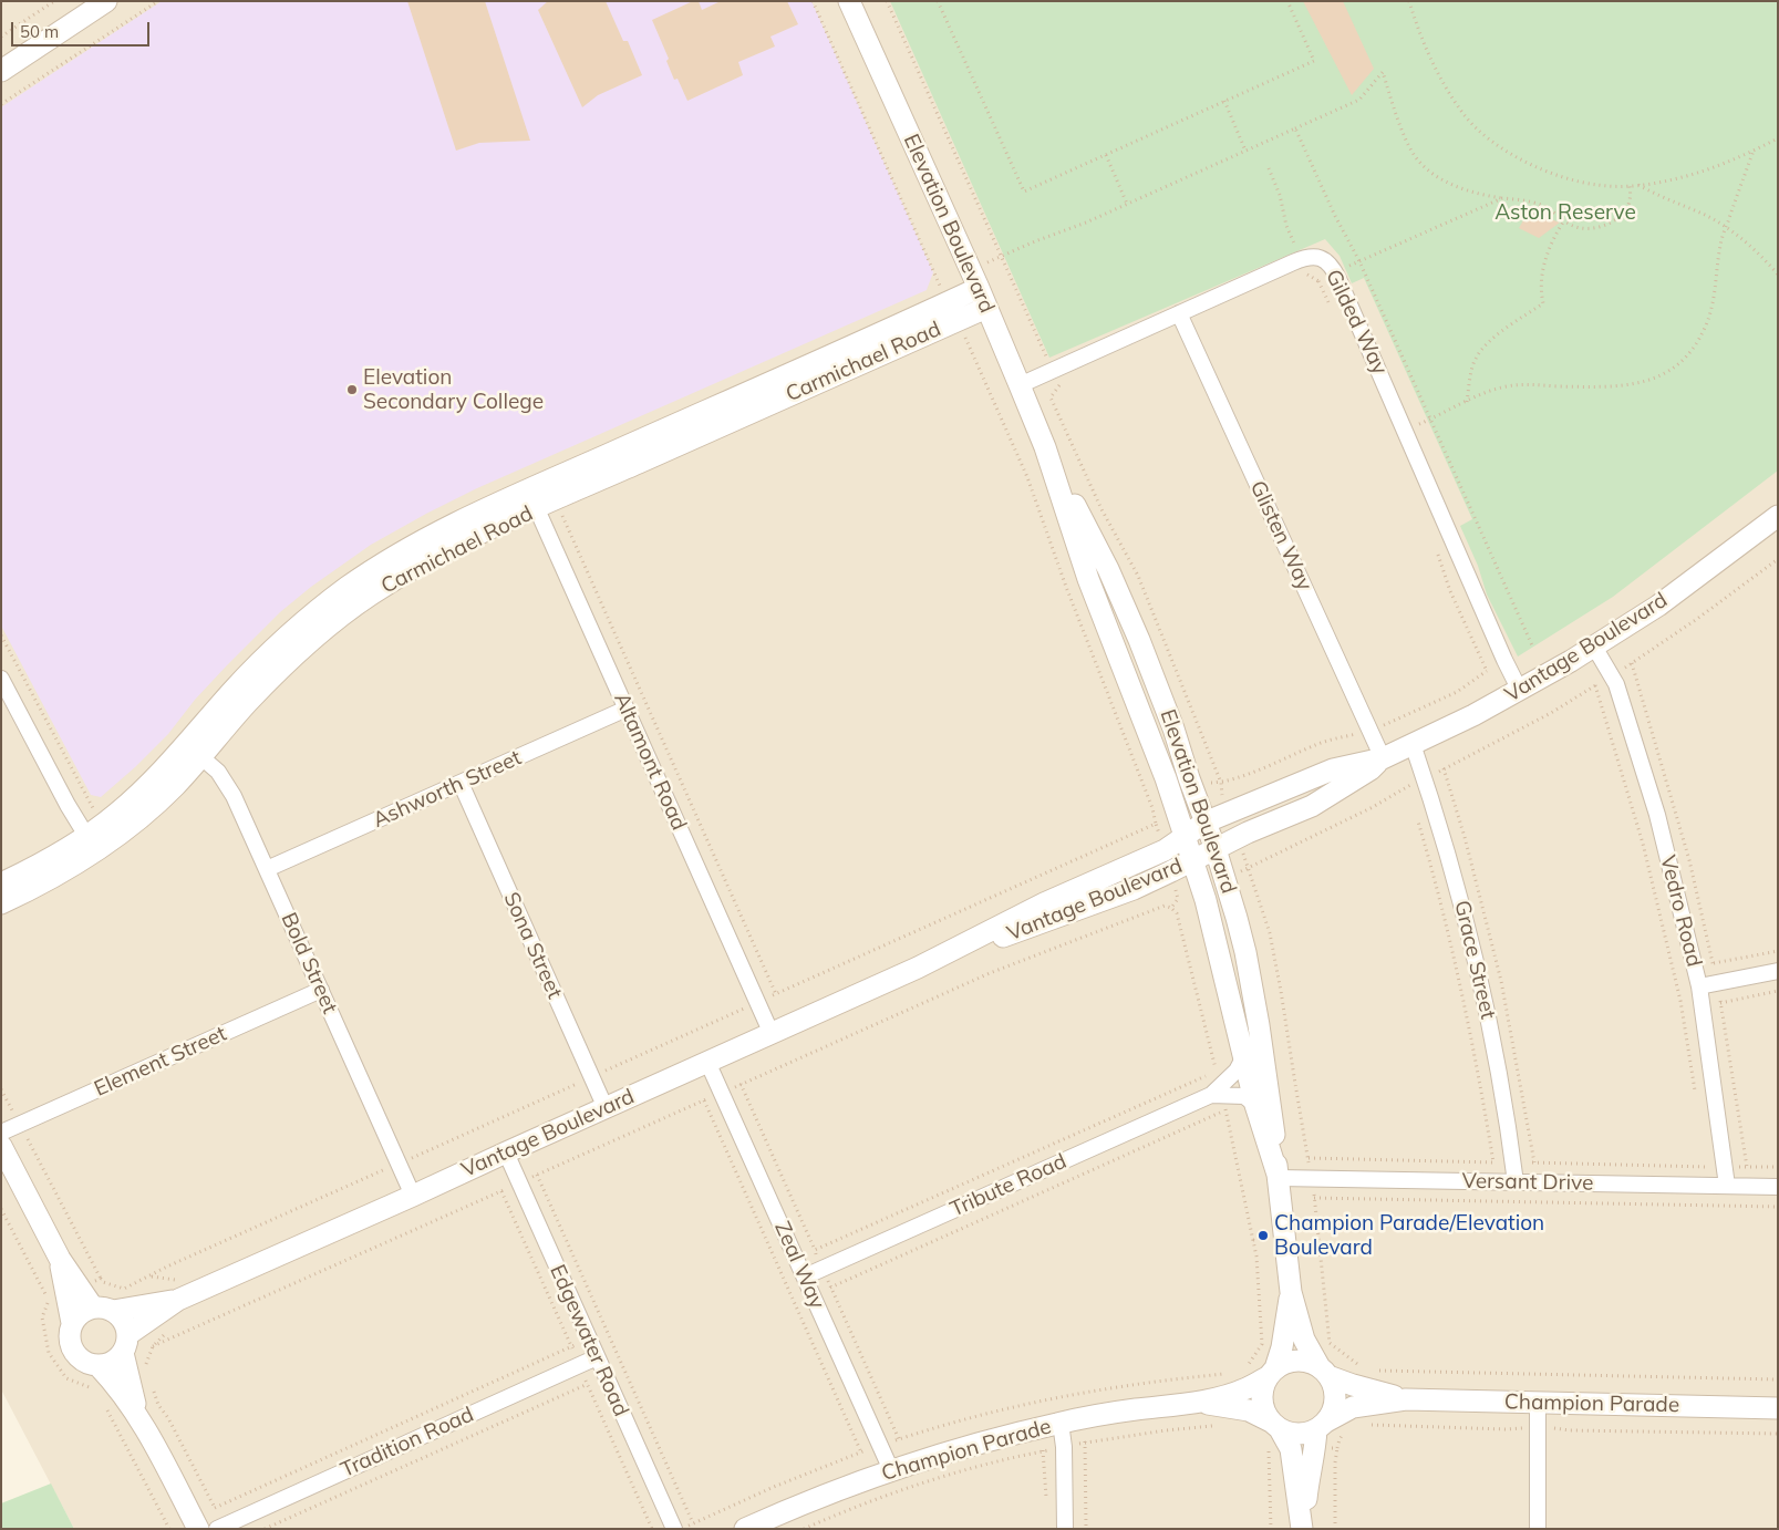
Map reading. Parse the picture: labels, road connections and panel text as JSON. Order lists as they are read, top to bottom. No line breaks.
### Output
{"streets":{"street":["Elevation Boulevard","Gilded Way","Carmichael Road","Glisten Way","Vantage Boulevard","Altamont Road","Ashworth Street","Vedro Road","Sona Street","Grace Street","Bold Street","Element Street","Versant Drive","Tribute Road","Zeal Way","Edgewater Road","Champion Parade","Tradition Road"]},"crossings":[["Elevation Boulevard","Gilded Way"],["Elevation Boulevard","Carmichael Road"],["Elevation Boulevard","Vantage Boulevard"],["Elevation Boulevard","Versant Drive"],["Elevation Boulevard","Champion Parade"],["Gilded Way","Glisten Way"],["Gilded Way","Vantage Boulevard"],["Carmichael Road","Altamont Road"],["Carmichael Road","Bold Street"],["Glisten Way","Vantage Boulevard"],["Vantage Boulevard","Altamont Road"],["Vantage Boulevard","Vedro Road"],["Vantage Boulevard","Sona Street"],["Vantage Boulevard","Grace Street"],["Vantage Boulevard","Bold Street"],["Vantage Boulevard","Zeal Way"],["Vantage Boulevard","Edgewater Road"],["Altamont Road","Ashworth Street"],["Ashworth Street","Sona Street"],["Ashworth Street","Bold Street"],["Vedro Road","Versant Drive"],["Grace Street","Versant Drive"],["Bold Street","Element Street"],["Tribute Road","Zeal Way"],["Zeal Way","Champion Parade"],["Edgewater Road","Tradition Road"]],"parks":["Aston Reserve"],"places":["Elevation Secondary College","Champion Parade/Elevation Boulevard"],"scale_bar":"50 m"}
